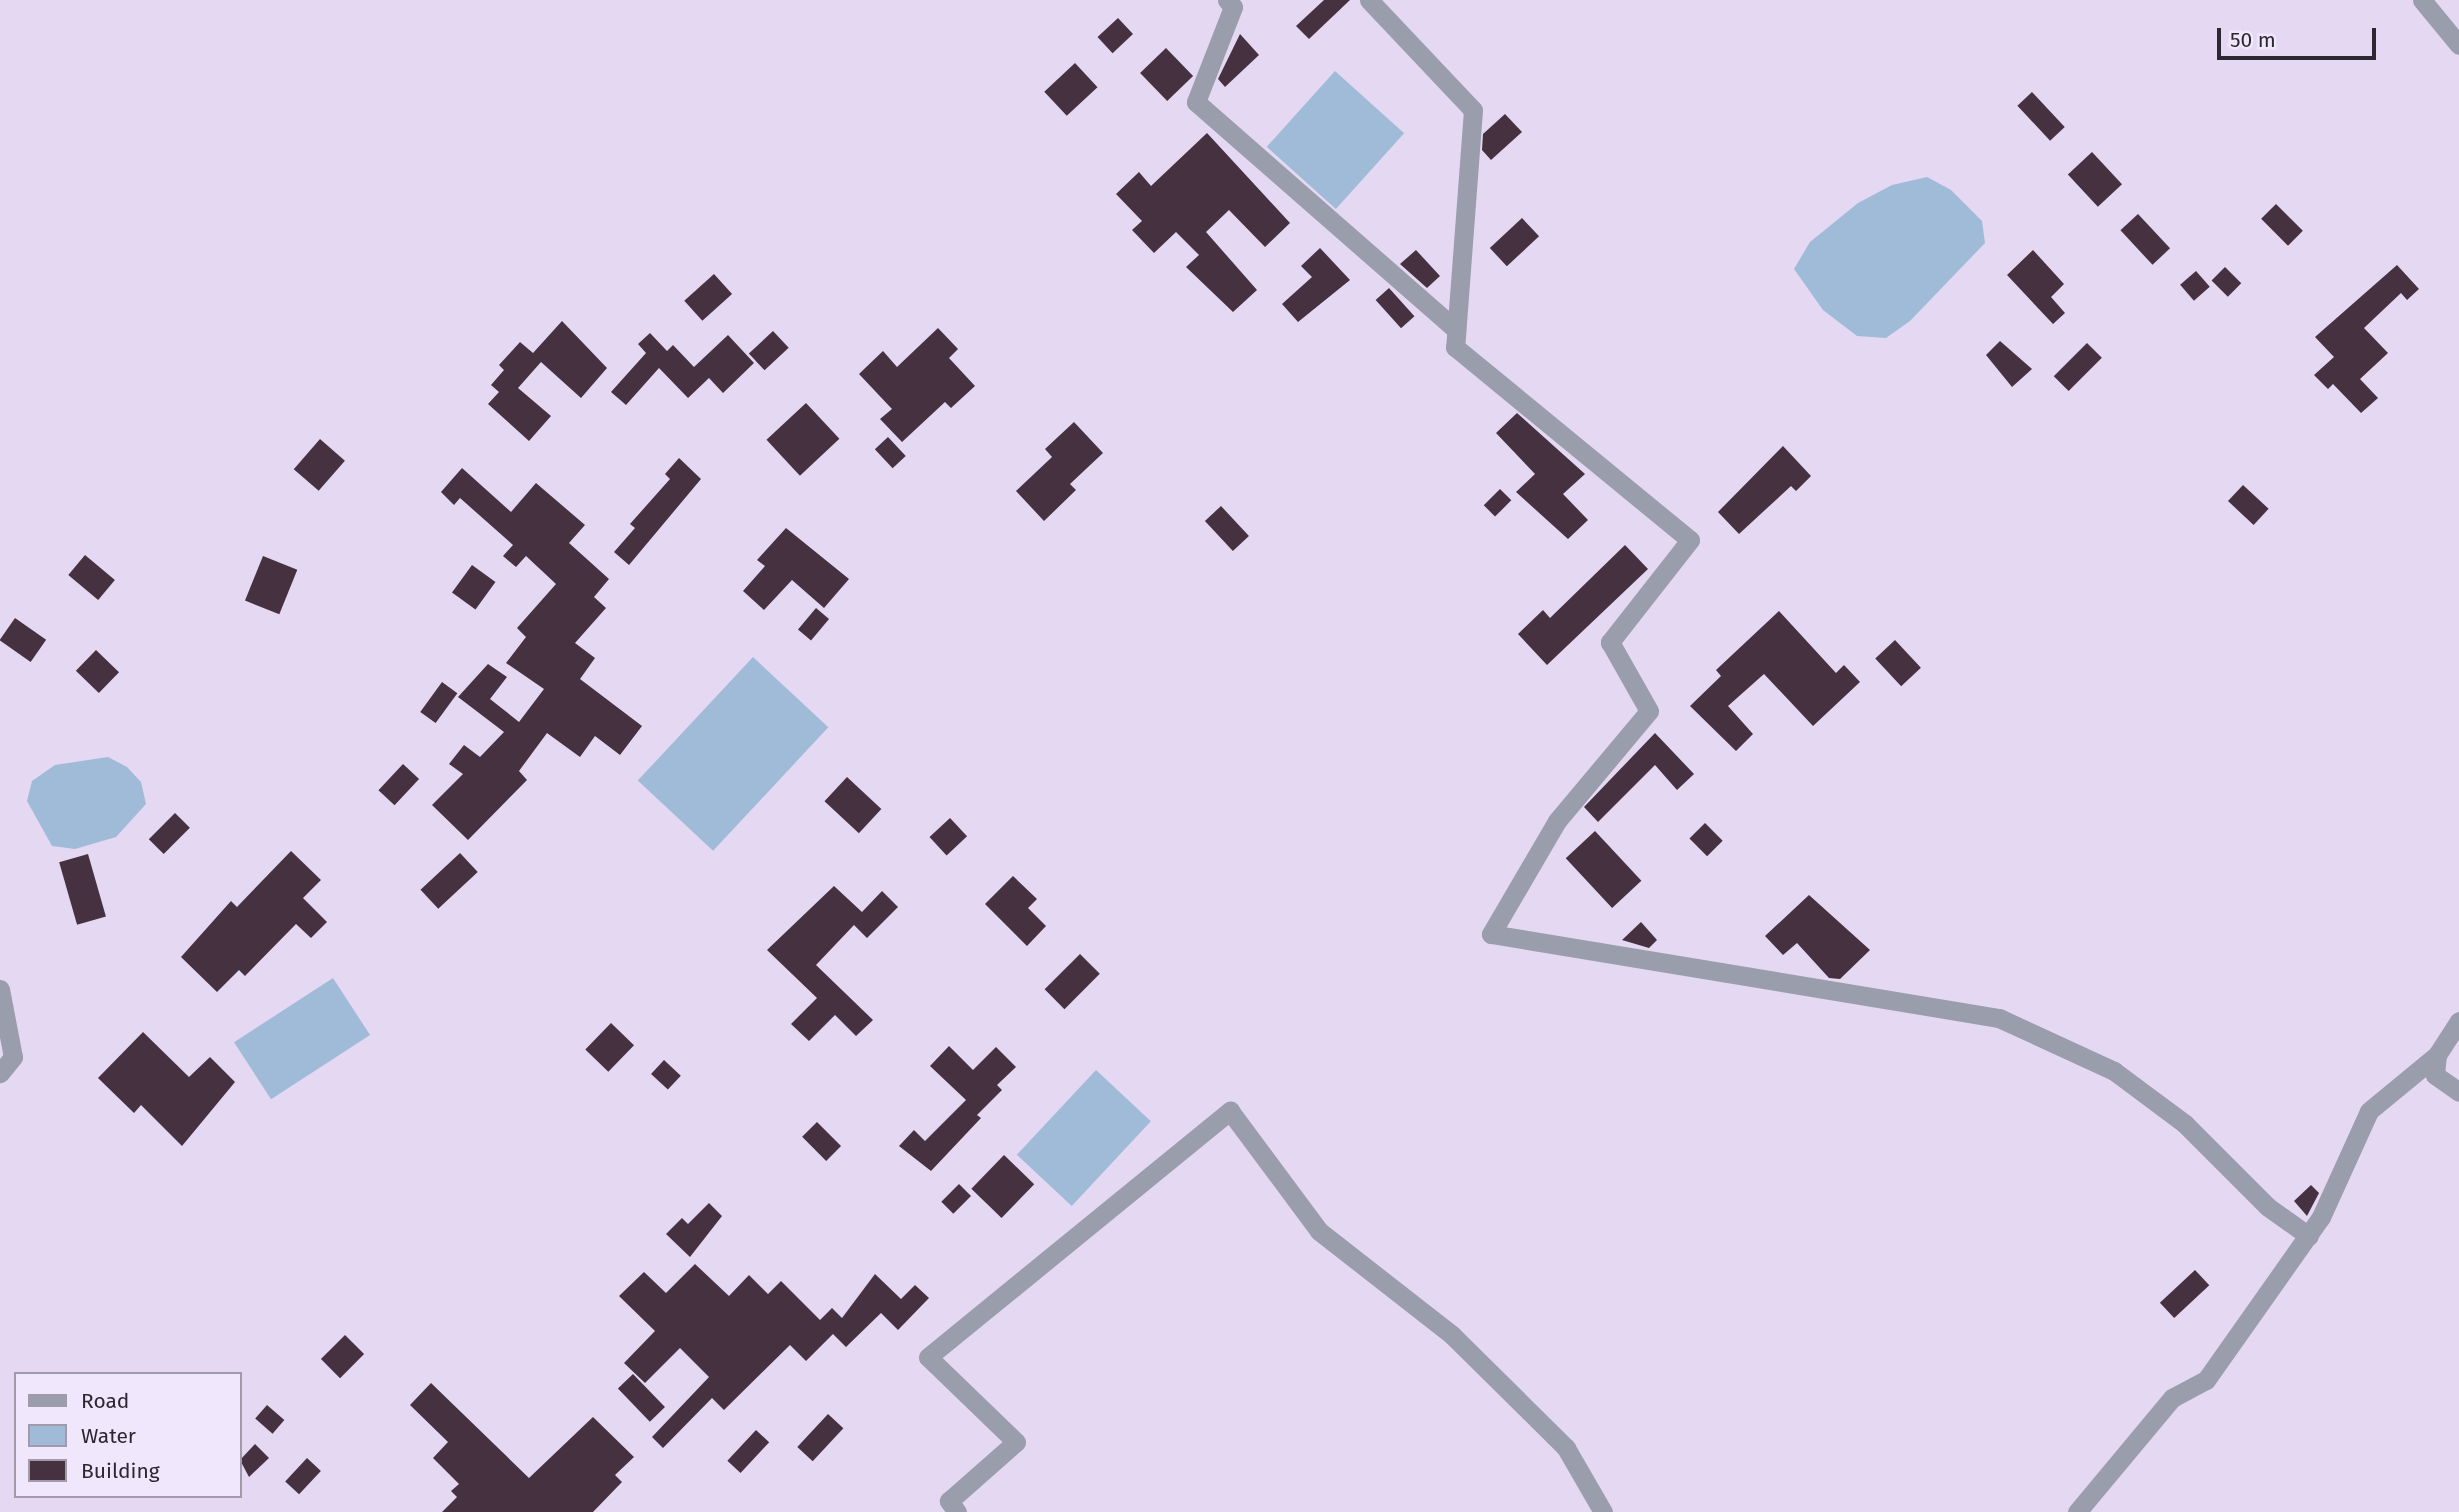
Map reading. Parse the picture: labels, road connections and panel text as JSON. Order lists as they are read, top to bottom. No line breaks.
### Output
{"legend":["Road","Water","Building"],"scale_bar":"50 m"}
